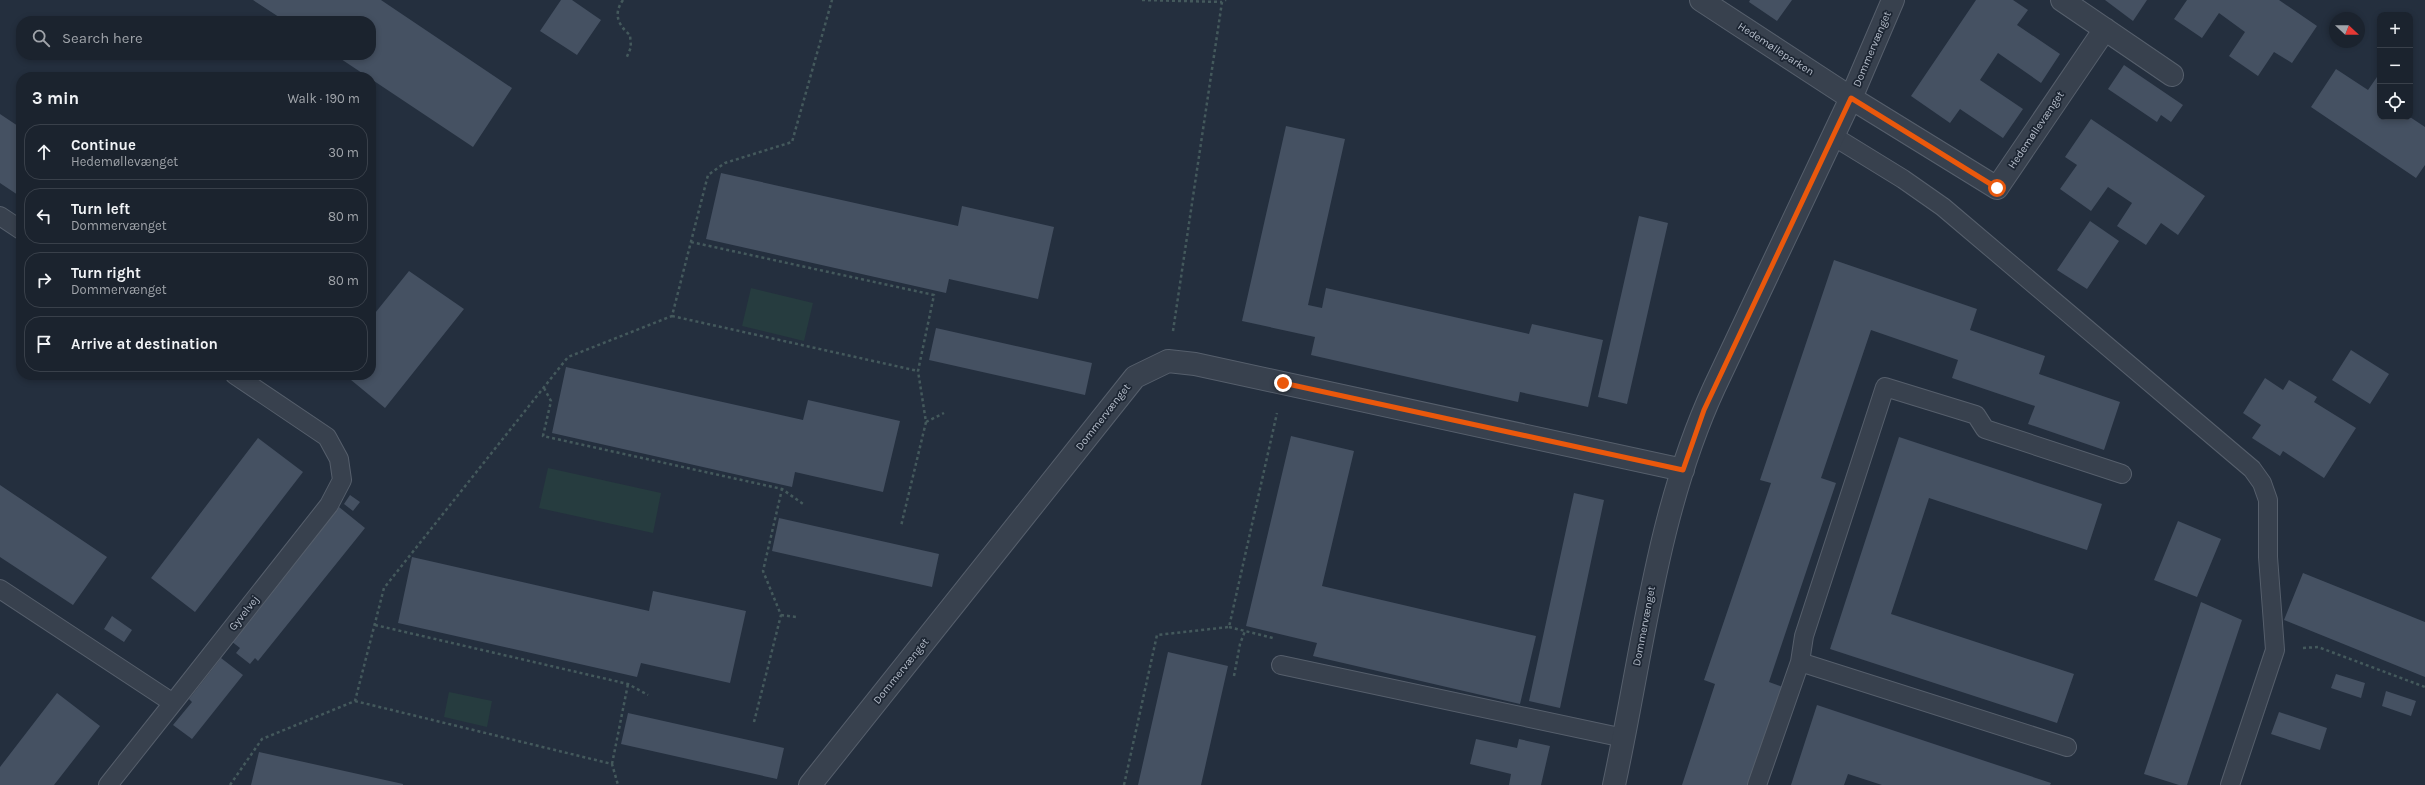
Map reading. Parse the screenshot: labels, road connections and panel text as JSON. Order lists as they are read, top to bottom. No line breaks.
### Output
{"streets":{"street":["Hedemølleparken","Dommervænget","Hedemøllevænget"],"lane":["Gyvelvej"]},"crossings":[["Hedemølleparken","Dommervænget"],["Hedemølleparken","Hedemøllevænget"],["Dommervænget","Hedemøllevænget"]],"north":"right","page":{"map_buttons":["+","−"],"search":"Search here","heading":["3 min","Walk · 190 m"],"list":[["Continue","Hedemøllevænget","30 m"],["Turn left","Dommervænget","80 m"],["Turn right","Dommervænget","80 m"],"Arrive at destination"]}}
